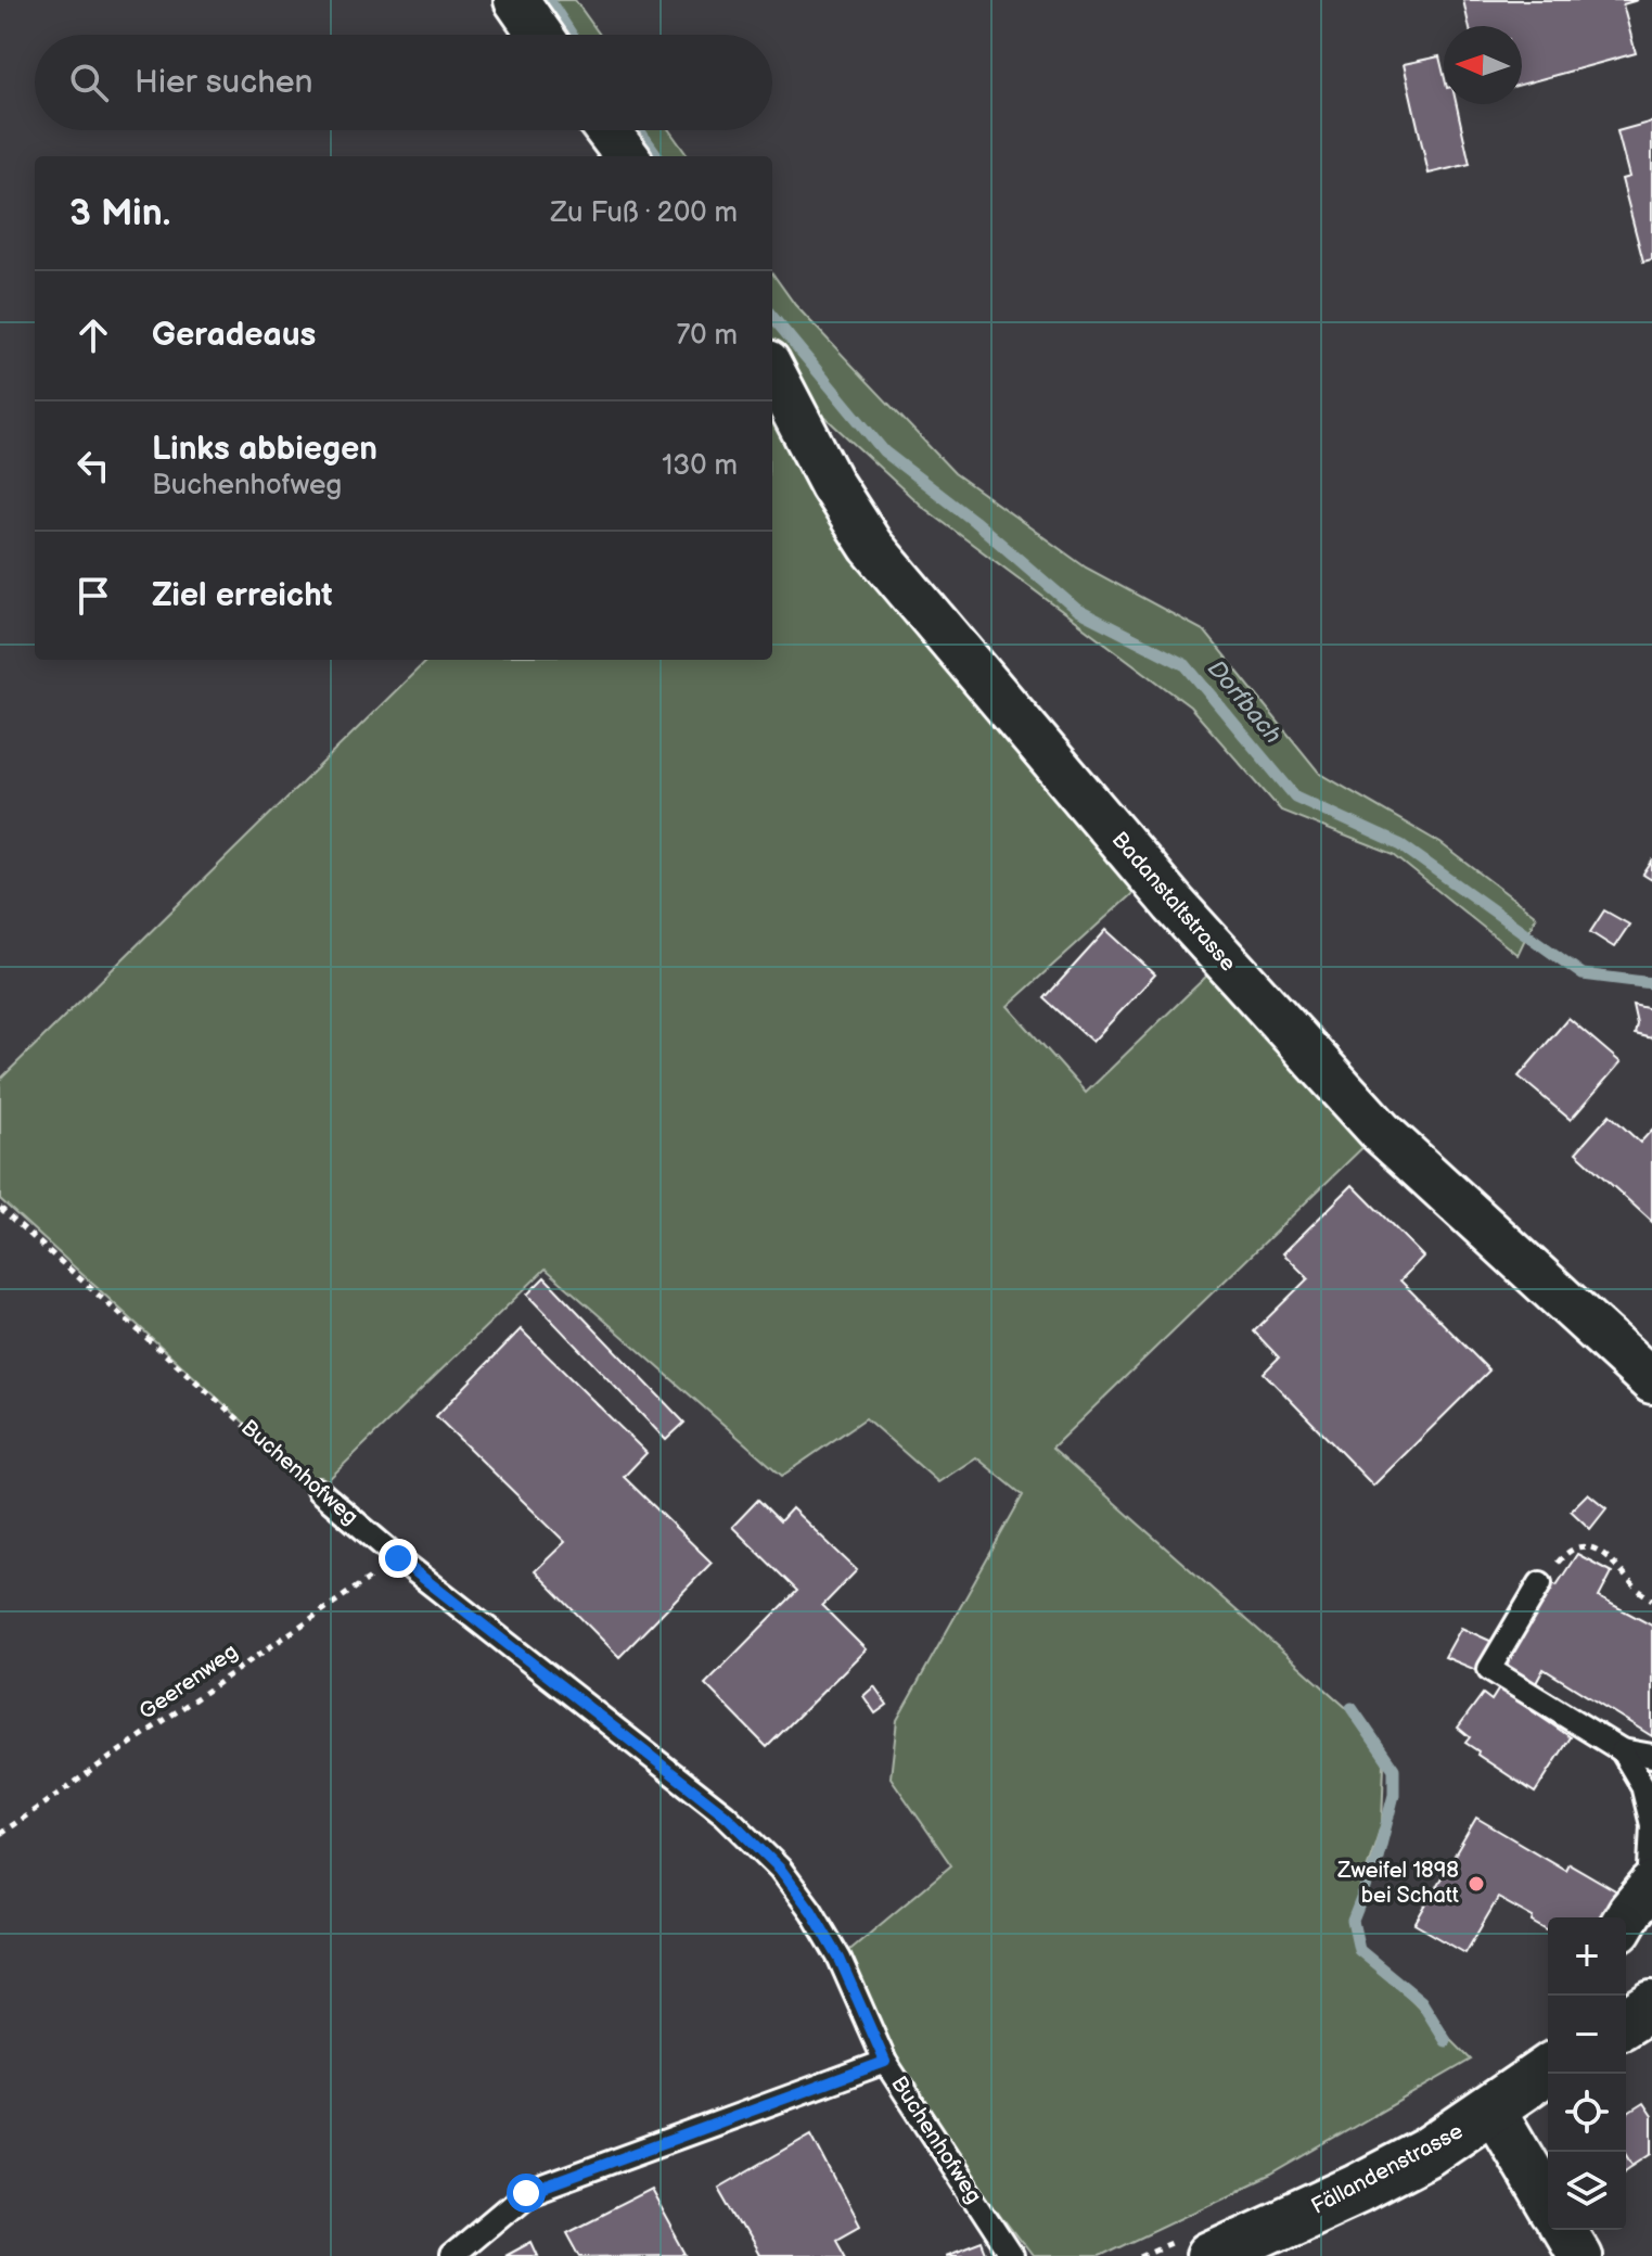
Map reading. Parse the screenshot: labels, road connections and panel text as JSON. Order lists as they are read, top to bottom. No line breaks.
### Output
{"streets":{"street":["Badanstaltstrasse","Fällandenstrasse"],"lane":["Buchenhofweg"],"path":["Geerenweg"]},"crossings":[["Buchenhofweg","Geerenweg"]],"water":["Dorfbach"],"places":["Zweifel 1898 bei Schatt"],"north":"left","page":{"search":"Hier suchen","heading":["3 Min.","Zu Fuß · 200 m"],"list":[["Geradeaus","70 m"],["Links abbiegen","Buchenhofweg","130 m"],"Ziel erreicht"],"map_buttons":["+","−"]}}
